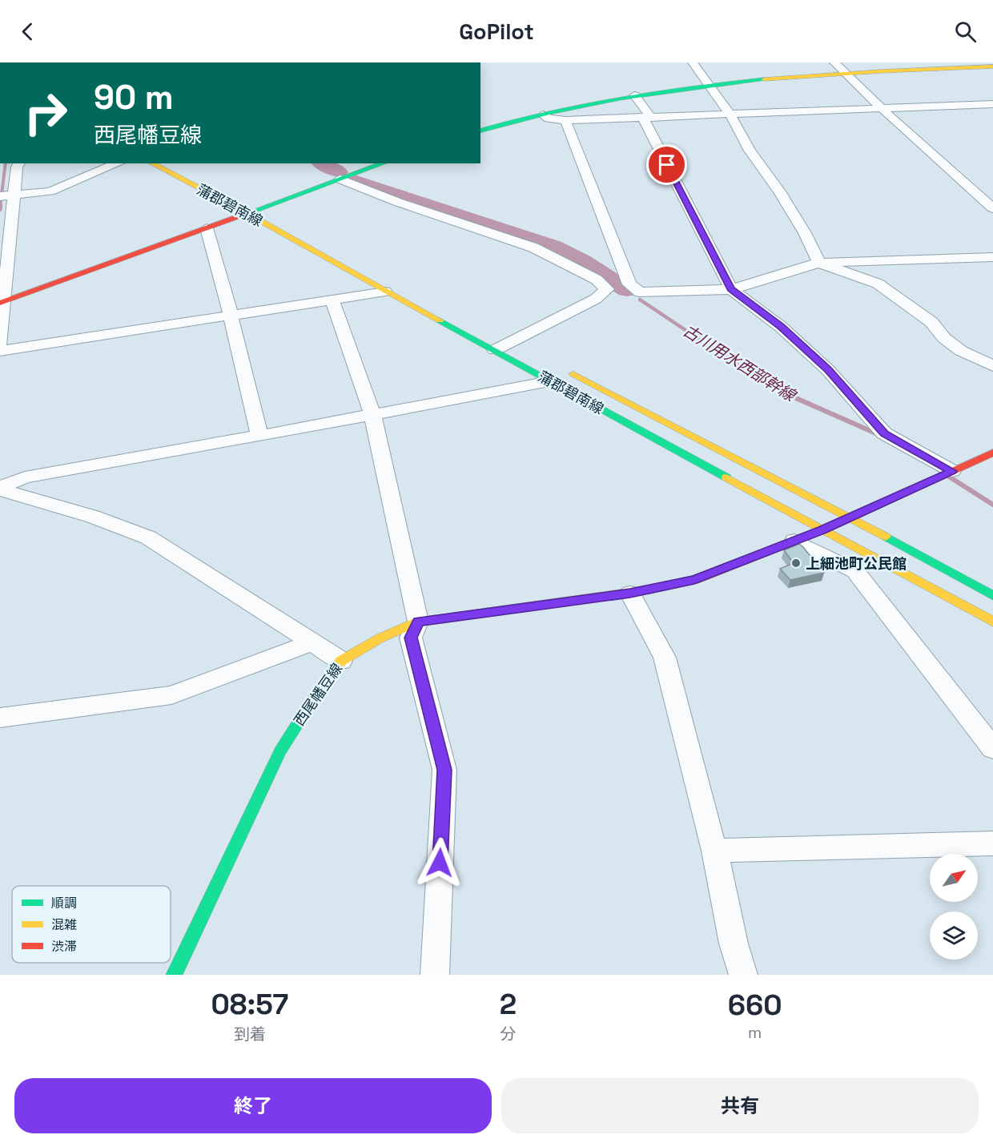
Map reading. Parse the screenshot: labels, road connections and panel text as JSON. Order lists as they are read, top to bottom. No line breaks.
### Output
{"streets":{"main road":["蒲郡碧南線","西尾幡豆線"]},"crossings":[["蒲郡碧南線","西尾幡豆線"]],"water":["古川用水西部幹線"],"places":["上細池町公民館"],"legend":["順調","混雑","渋滞"],"north":"top right","page":{"header":"GoPilot","turn":["90 m","西尾幡豆線"],"eta":["08:57","到着","2","分","660","m"],"buttons":["終了","共有"]}}
